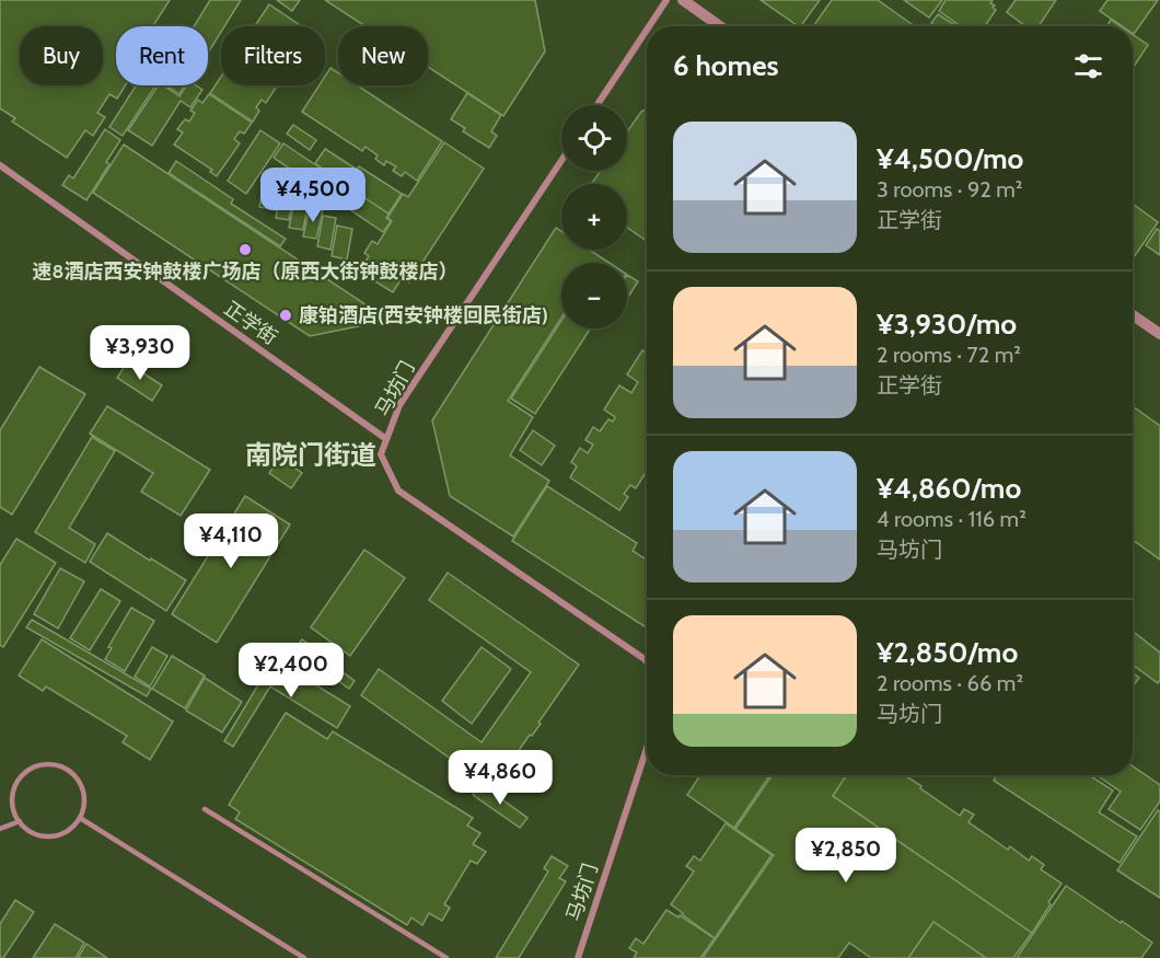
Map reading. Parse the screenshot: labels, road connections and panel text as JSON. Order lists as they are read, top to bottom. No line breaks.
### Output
{"streets":{"street":["正学街","马坊门"]},"crossings":[["正学街","马坊门"]],"districts":["南院门街道"],"places":["速8酒店西安钟鼓楼广场店（原西大街钟鼓楼店）","康铂酒店(西安钟楼回民街店)"],"page":{"chip":["Buy","Rent","Filters","New"],"heading":"6 homes","map_buttons":["+","−"],"list":[{"name":"¥4,500/mo","note":"3 rooms · 92 m² · 正学街"},{"name":"¥3,930/mo","note":"2 rooms · 72 m² · 正学街"},{"name":"¥4,860/mo","note":"4 rooms · 116 m² · 马坊门"},{"name":"¥2,850/mo","note":"2 rooms · 66 m² · 马坊门"}],"price":["¥4,500","¥3,930","¥4,110","¥2,400","¥4,860","¥2,850"]}}
